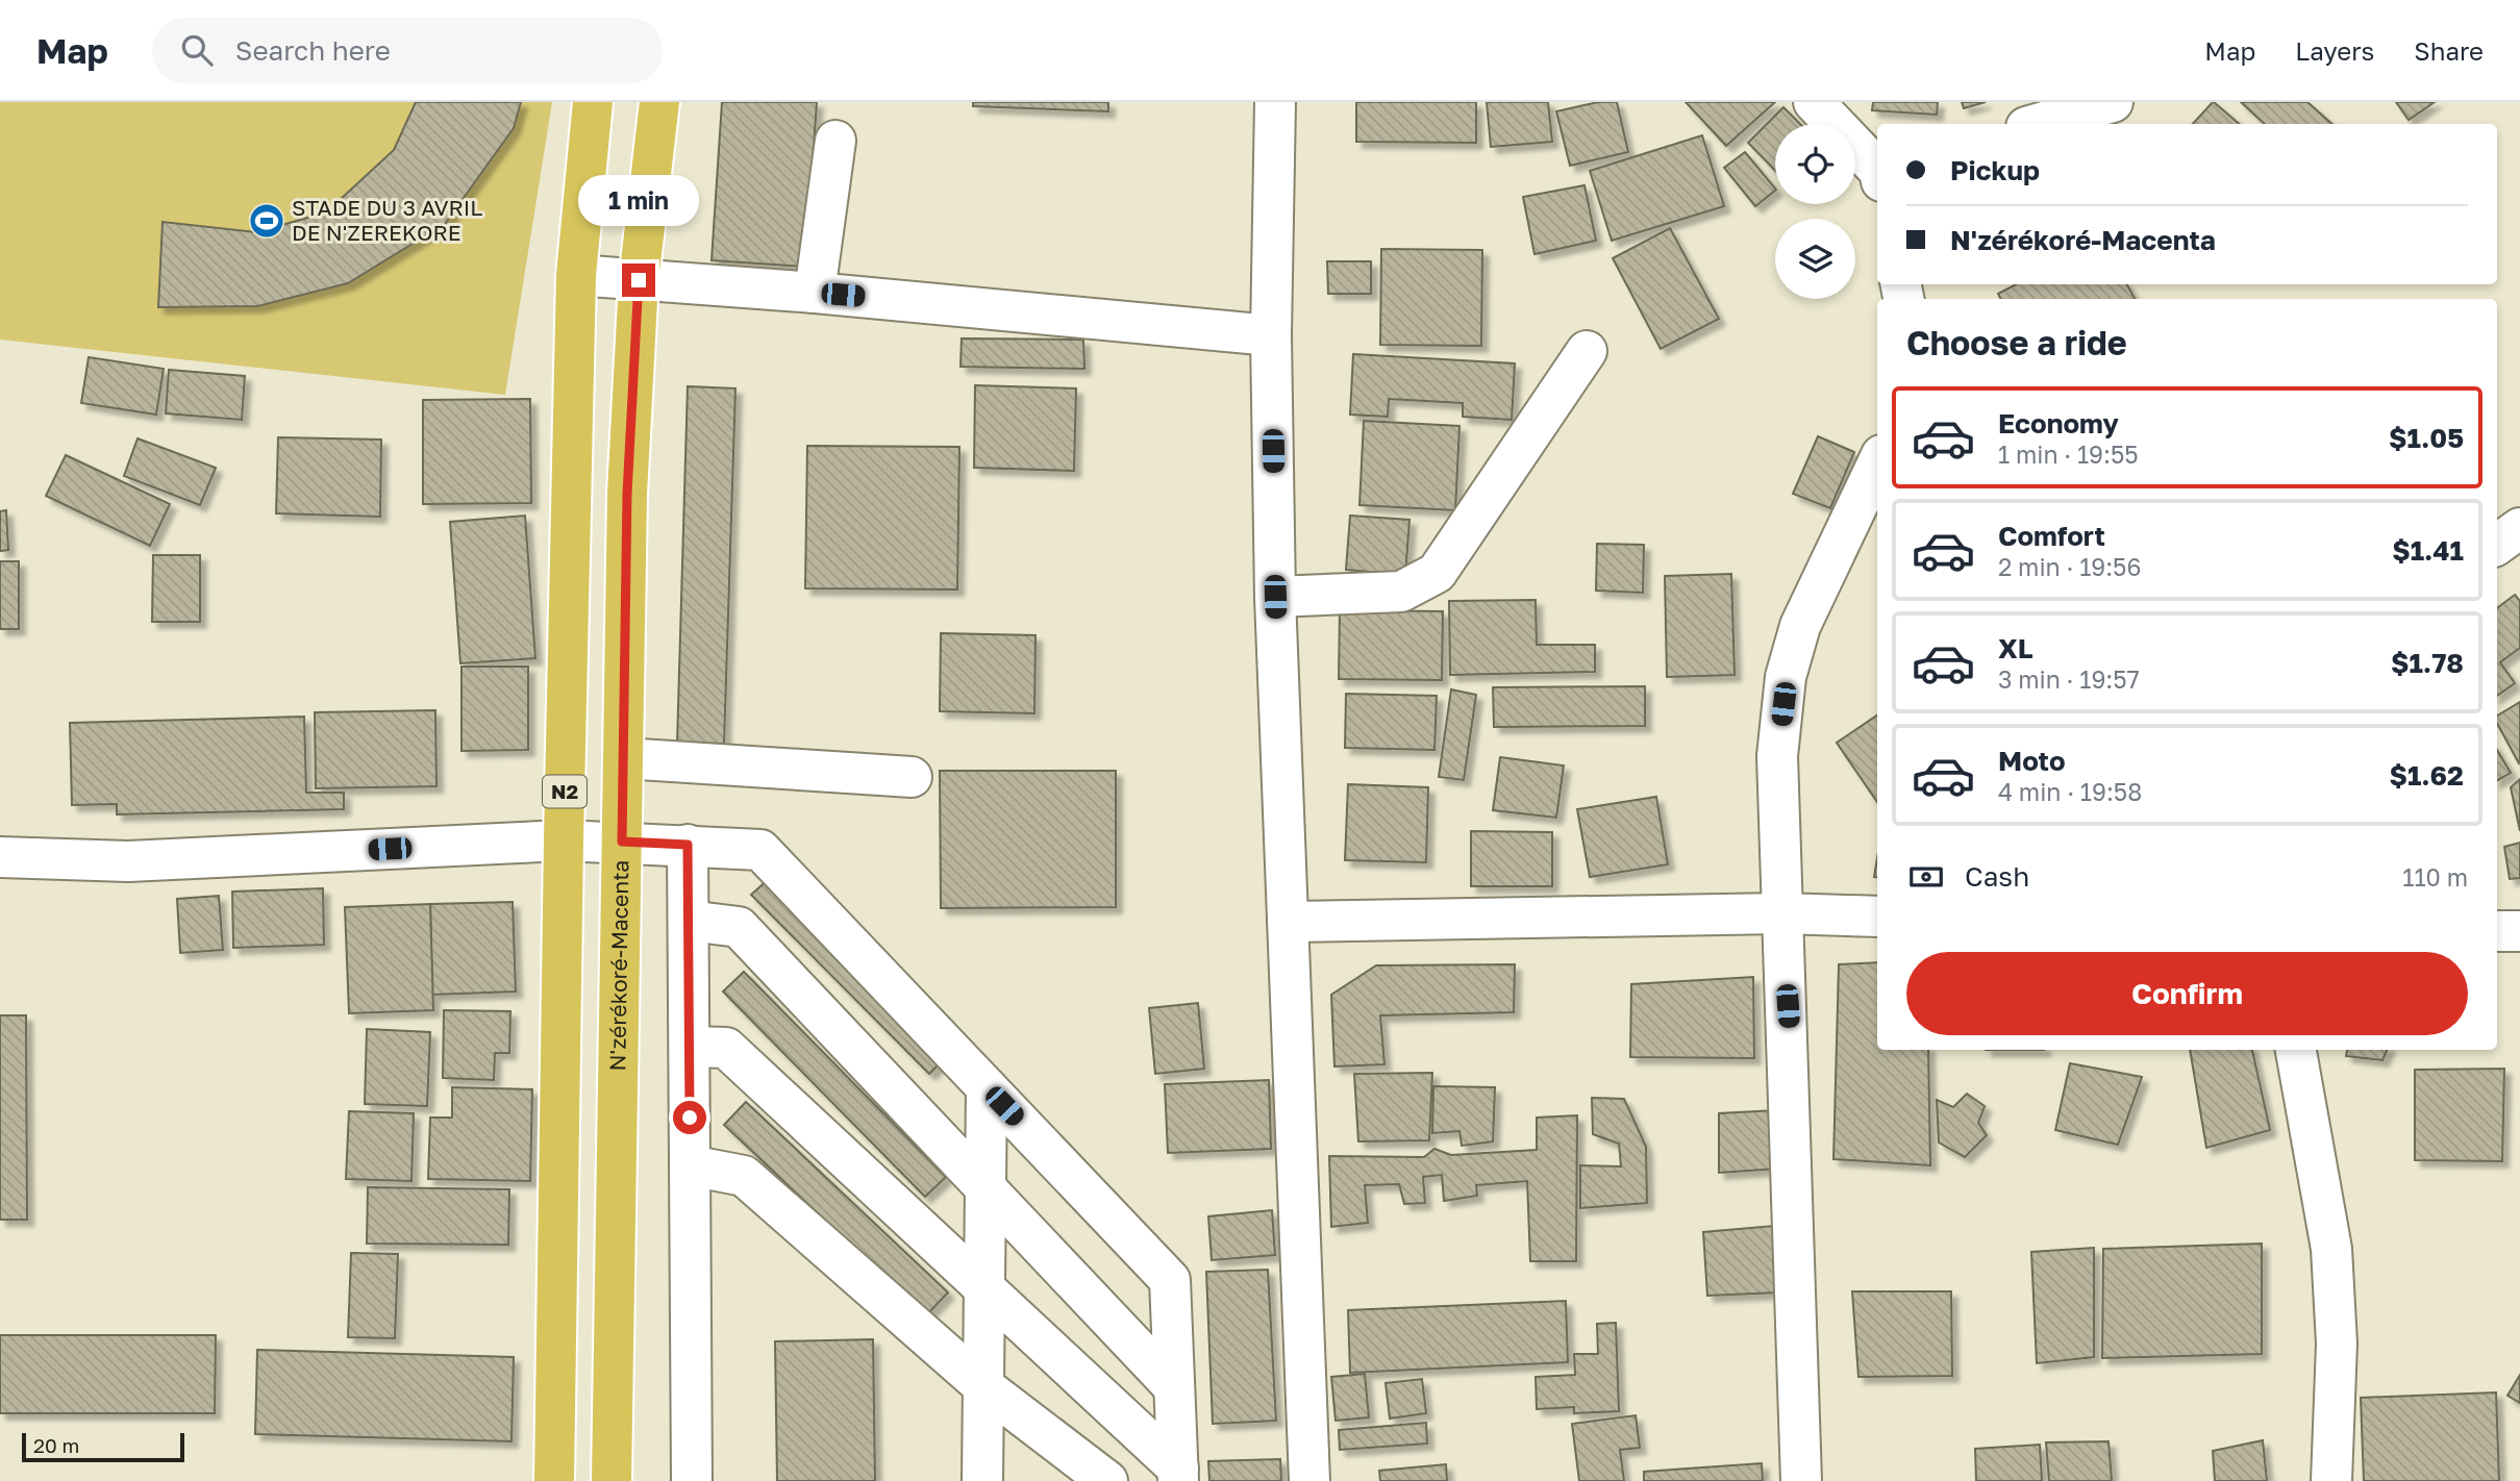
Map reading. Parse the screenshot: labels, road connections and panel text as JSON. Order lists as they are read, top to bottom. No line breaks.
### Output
{"streets":{"highway":["N2","N'zérékoré-Macenta"]},"places":{"sports":["STADE DU 3 AVRIL DE N'ZEREKORE"]},"scale_bar":"20 m","page":{"header":"Map","search":"Search here","nav":["Map","Layers","Share"],"banner":["Pickup","N'zérékoré-Macenta"],"bubble":"1 min","heading":"Choose a ride","list":[{"name":"Economy","note":"1 min · 19:55","value":"$1.05"},{"name":"Comfort","note":"2 min · 19:56","value":"$1.41"},{"name":"XL","note":"3 min · 19:57","value":"$1.78"},{"name":"Moto","note":"4 min · 19:58","value":"$1.62"}],"pay":["Cash","110 m"],"buttons":"Confirm","scale":"20 m"}}
